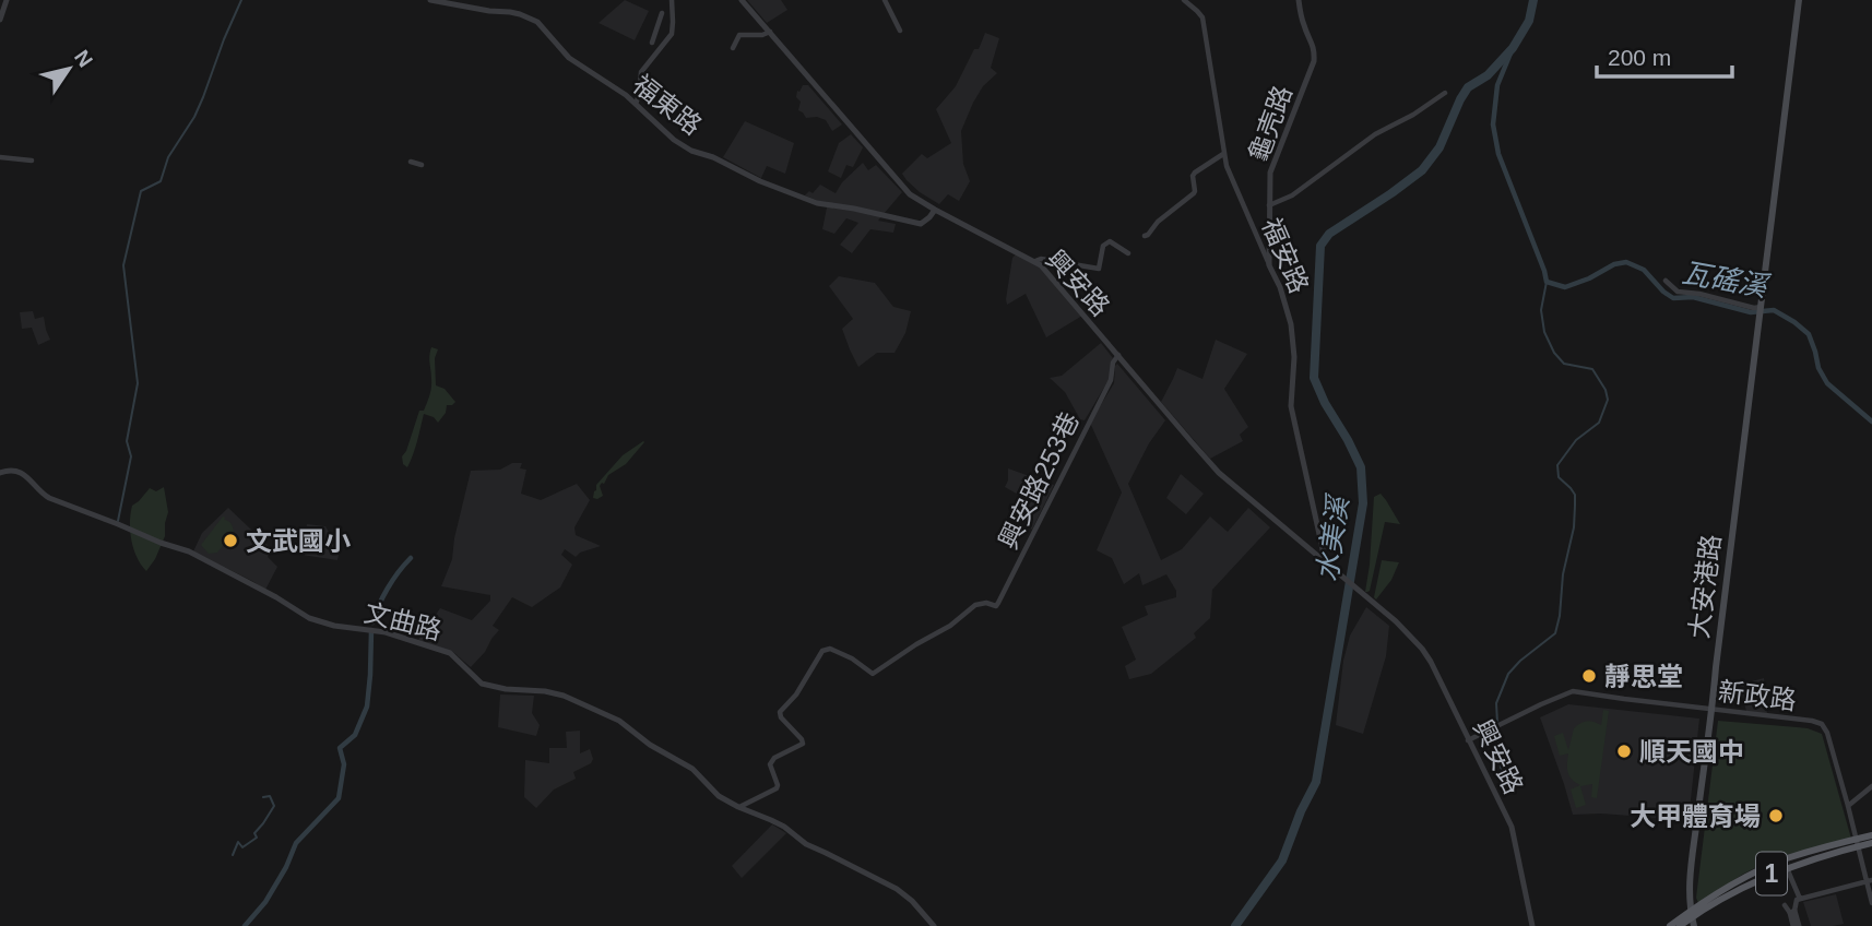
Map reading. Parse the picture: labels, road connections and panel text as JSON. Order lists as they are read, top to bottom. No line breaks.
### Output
{"streets":{"main road":["大安港路","1"],"street":["福東路","龜壳路","福安路","興安路","興安路253巷","文曲路","新政路"]},"crossings":[["福東路","興安路"],["龜壳路","福安路"],["福安路","興安路"],["興安路","興安路253巷"],["興安路","新政路"],["興安路253巷","文曲路"],["大安港路","新政路"],["大安港路","1"],["新政路","1"]],"water":["瓦磘溪","水美溪"],"places":["文武國小","靜思堂","順天國中","大甲體育場"],"scale_bar":"200 m","north":"top right"}
